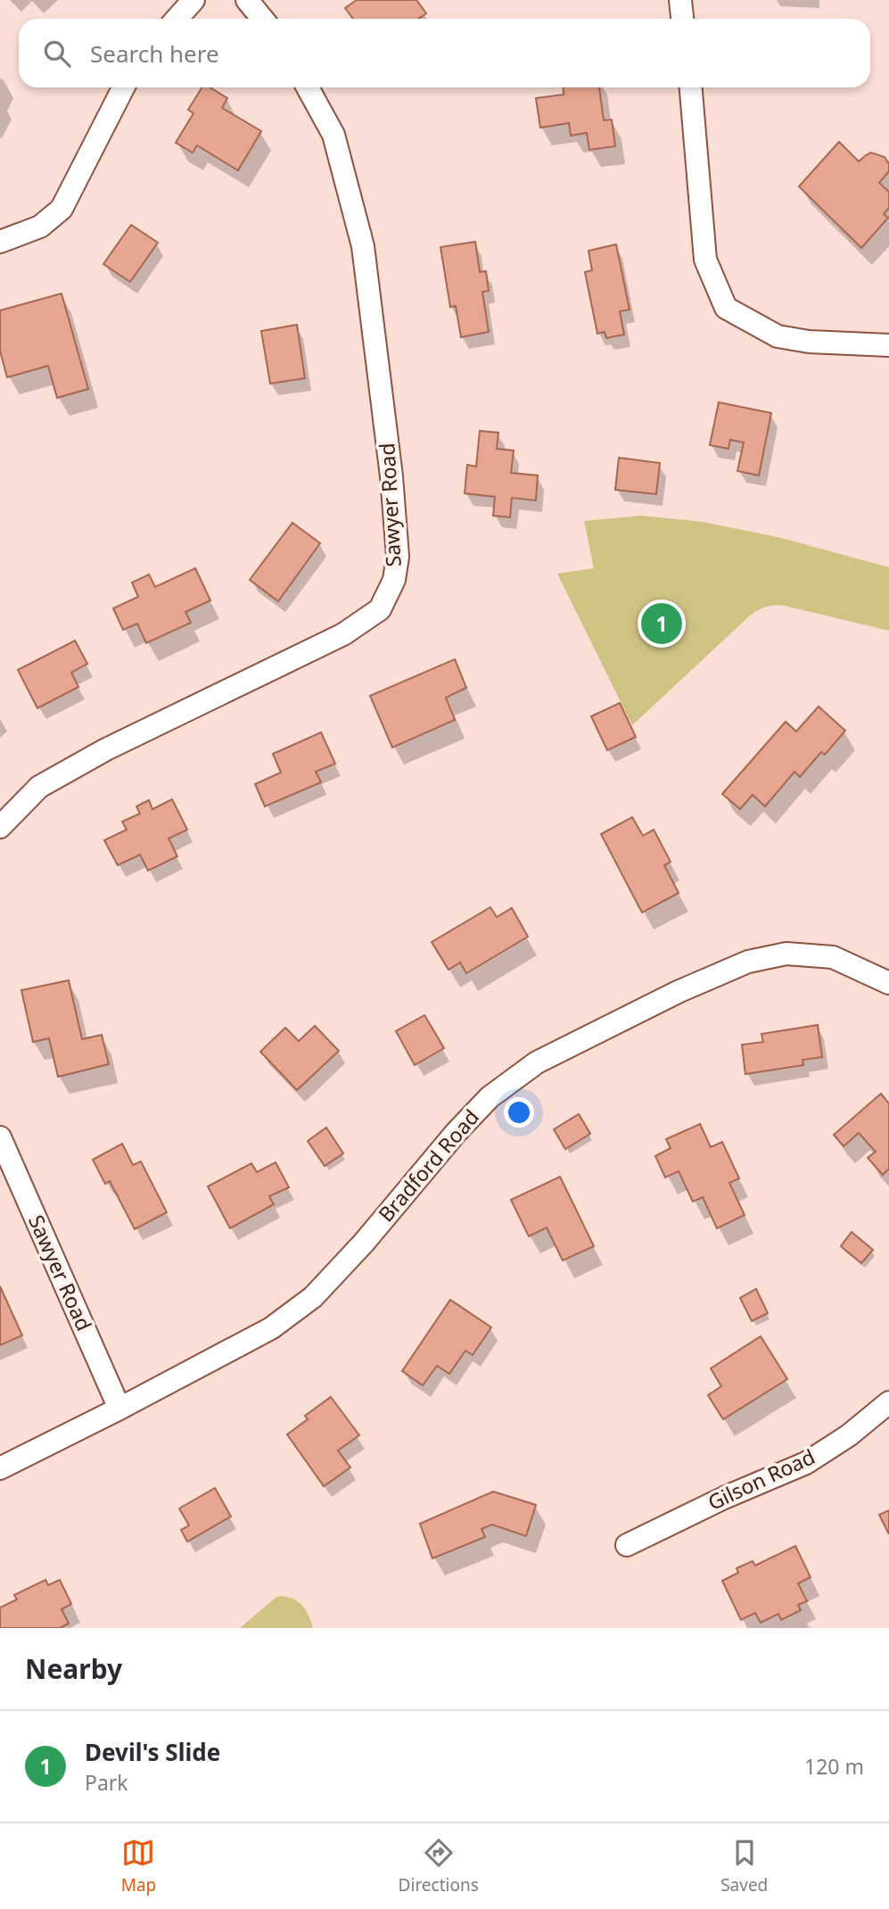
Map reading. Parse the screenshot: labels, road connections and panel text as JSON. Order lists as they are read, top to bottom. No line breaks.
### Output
{"streets":{"street":["Sawyer Road","Bradford Road","Gilson Road"]},"crossings":[["Sawyer Road","Bradford Road"]],"page":{"search":"Search here","pins":"1","heading":"Nearby","list":[{"mark":"1","name":"Devil's Slide","note":"Park","value":"120 m"}],"nav":["Map","Directions","Saved"]}}
